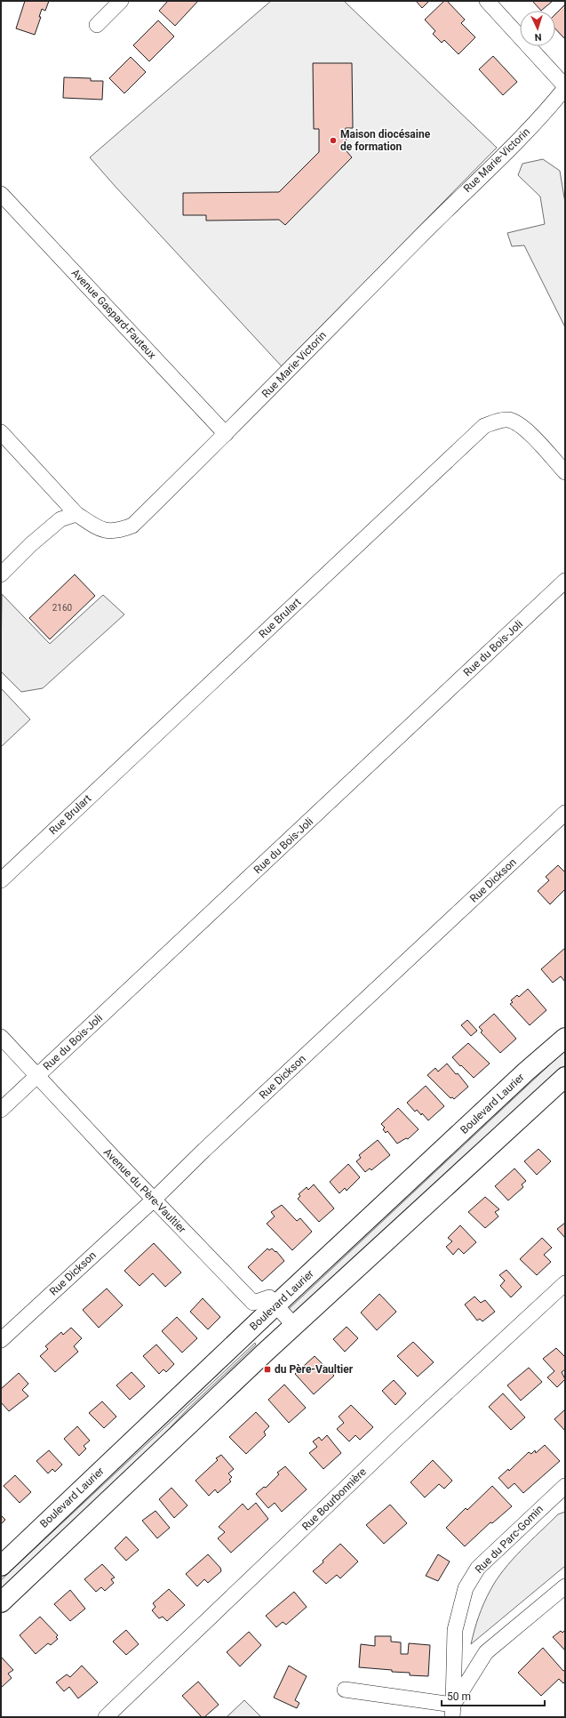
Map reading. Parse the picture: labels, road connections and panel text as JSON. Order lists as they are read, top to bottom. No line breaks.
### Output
{"streets":{"main road":["Boulevard Laurier"],"street":["Rue Marie-Victorin","Avenue Gaspard-Fauteux","Rue Brulart","Rue du Bois-Joli","Rue Dickson","Avenue du Père-Vaultier","Rue Bourbonnière","Rue du Parc-Gomin"]},"crossings":[["Rue Marie-Victorin","Avenue Gaspard-Fauteux"],["Rue du Bois-Joli","Avenue du Père-Vaultier"],["Rue Dickson","Avenue du Père-Vaultier"],["Boulevard Laurier","Avenue du Père-Vaultier"]],"places":{"other":["Maison diocésaine de formation"],"transit":["du Père-Vaultier"]},"house_numbers":["2160"],"scale_bar":"50 m","north":"bottom"}
